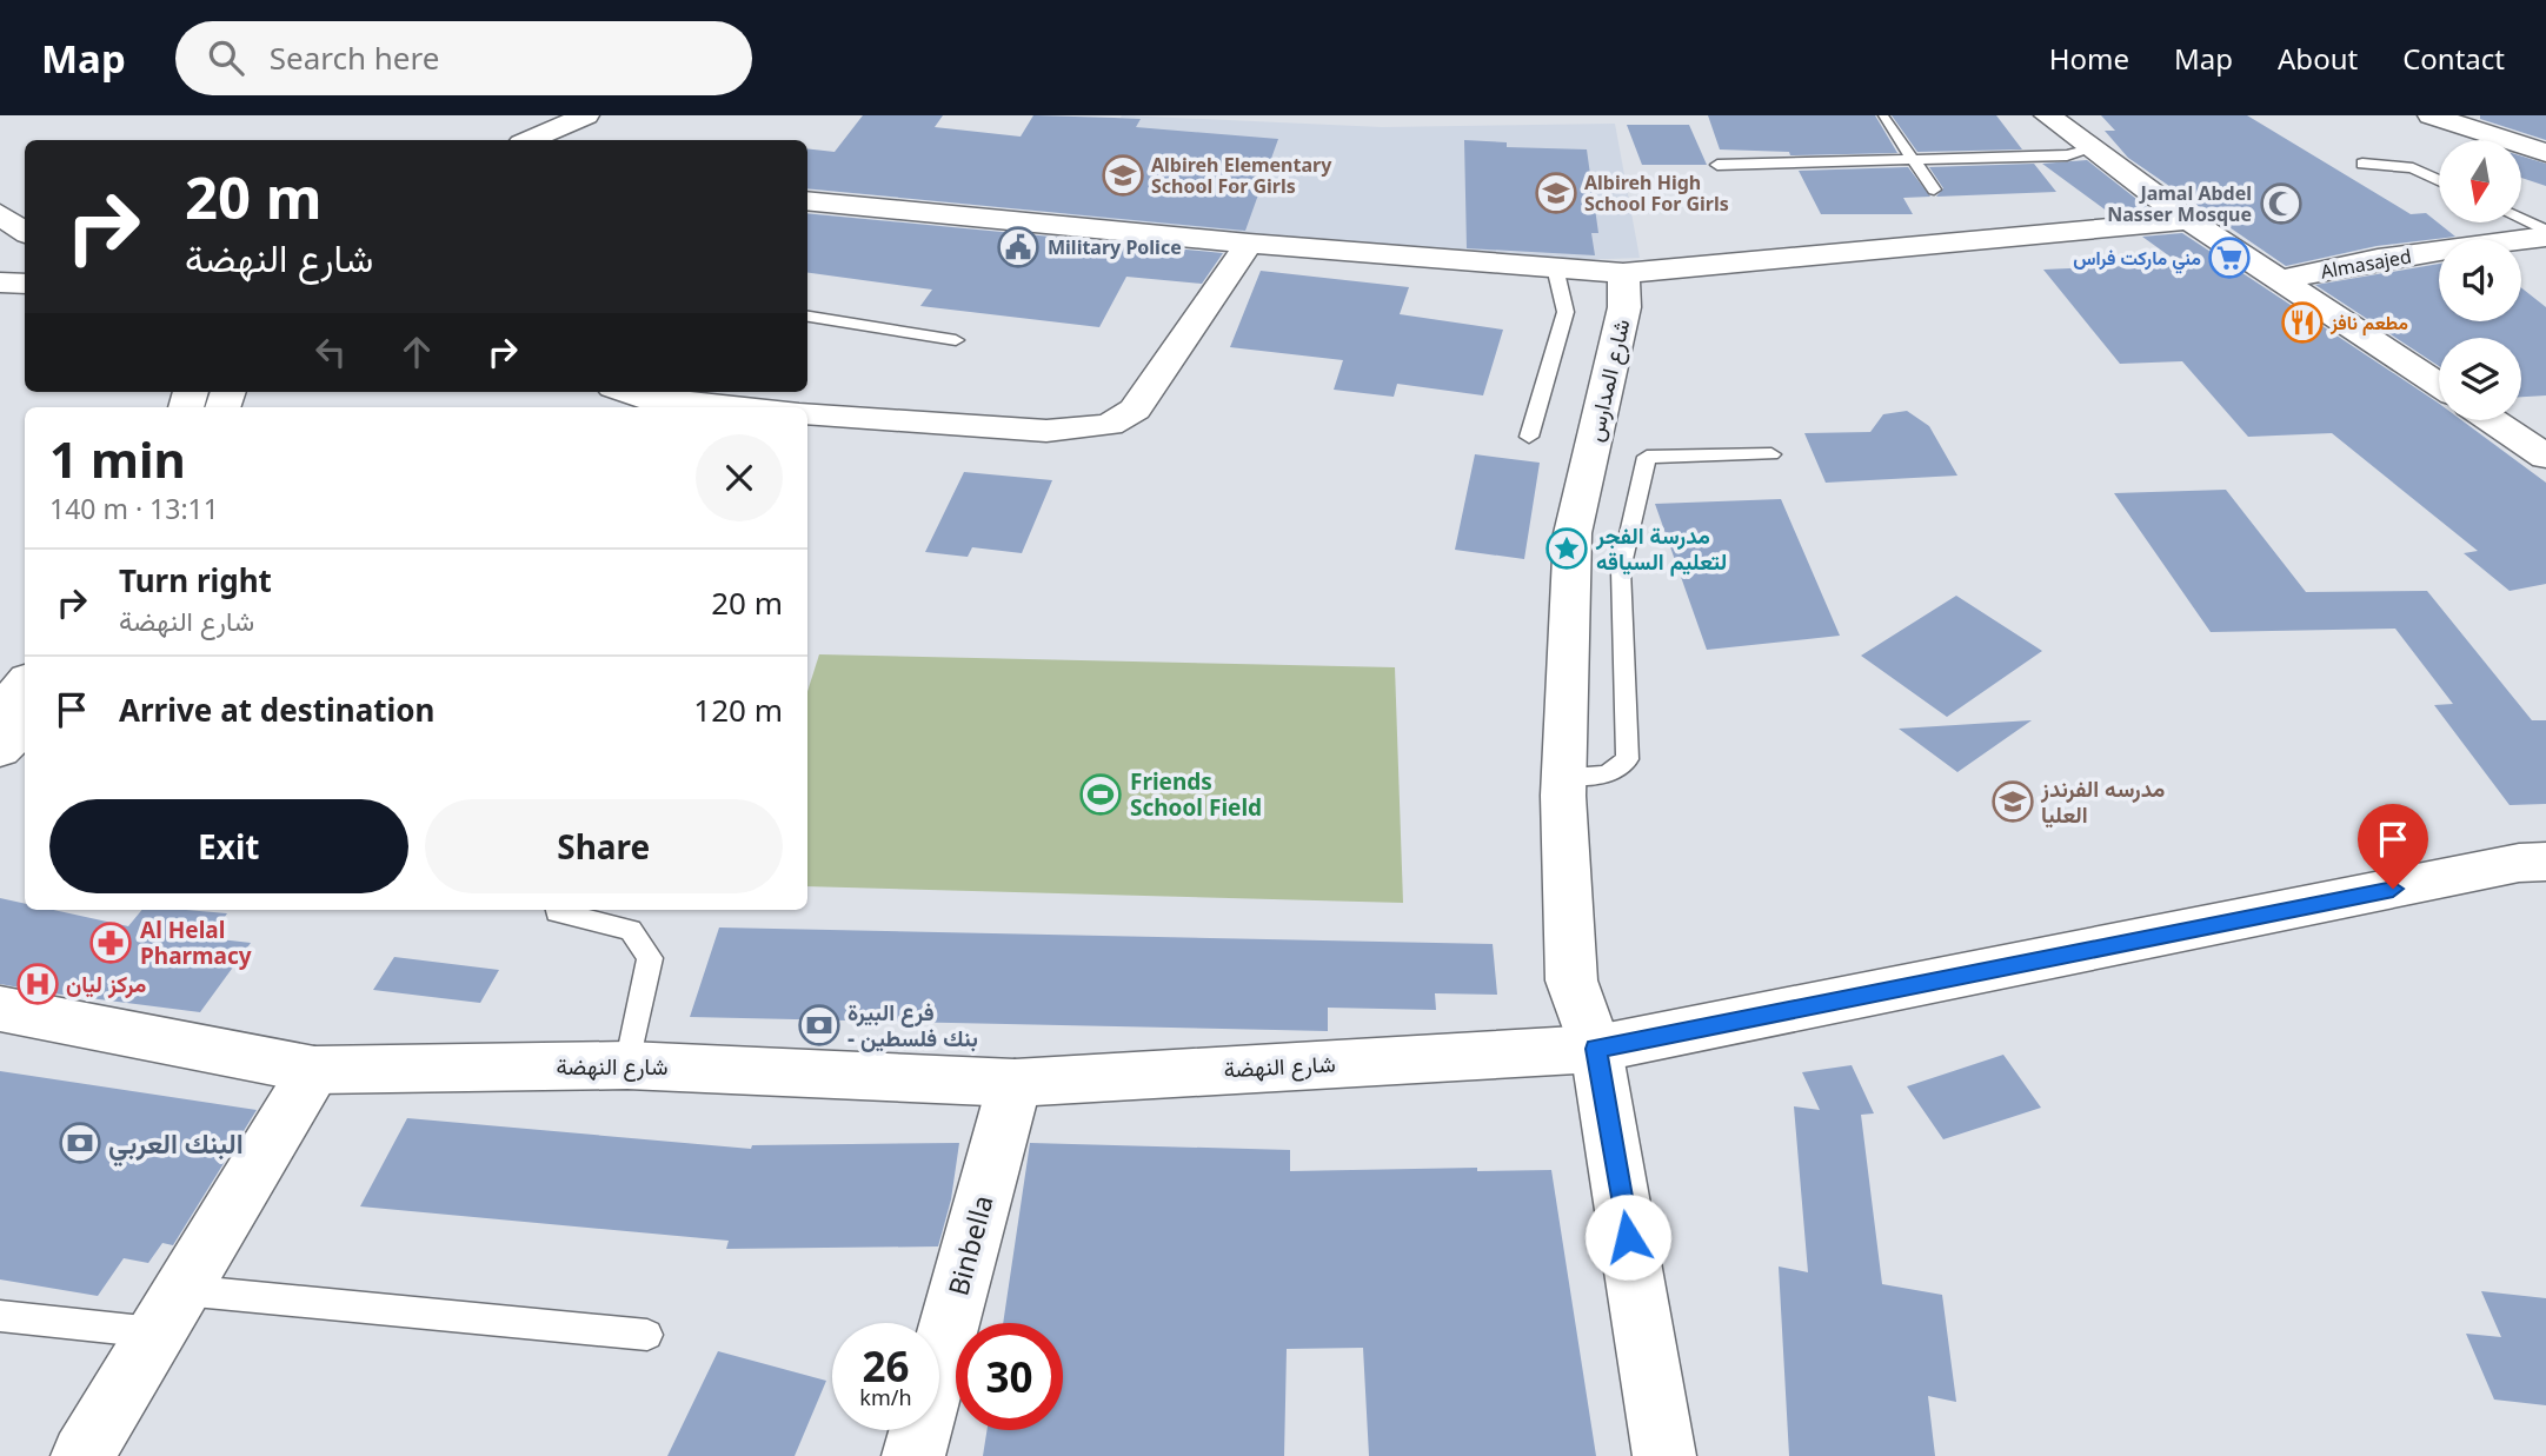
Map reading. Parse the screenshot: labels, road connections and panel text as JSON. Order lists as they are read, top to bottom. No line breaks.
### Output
{"streets":{"street":["Almasajed","شارع المدارس","شارع النهضة","Binbella"]},"crossings":[["شارع المدارس","شارع النهضة"],["شارع النهضة","Binbella"]],"places":{"school or university":["Albireh Elementary School For Girls","Albireh High School For Girls","مدرسه الفرندز العليا"],"mosque":["Jamal Abdel Nasser Mosque"],"public building":["Military Police"],"supermarket":["مني ماركت فراس"],"restaurant":["مطعم نافز"],"place":["مدرسة الفجر لتعليم السياقه"],"sports":["Friends School Field"],"pharmacy":["Al Helal Pharmacy"],"hospital":["مركز ليان"],"bank":["فرع البيرة - بنك فلسطين","البنك العربي"]},"north":"bottom","page":{"header":"Map","search":"Search here","nav":["Home","Map","About","Contact"],"turn":["20 m","شارع النهضة"],"heading":["1 min","140 m · 13:11"],"list":[{"name":"Turn right","note":"شارع النهضة","value":"20 m"},{"name":"Arrive at destination","value":"120 m"}],"buttons":["Exit","Share"],"speed":"26 km/h","limit":"30"}}
